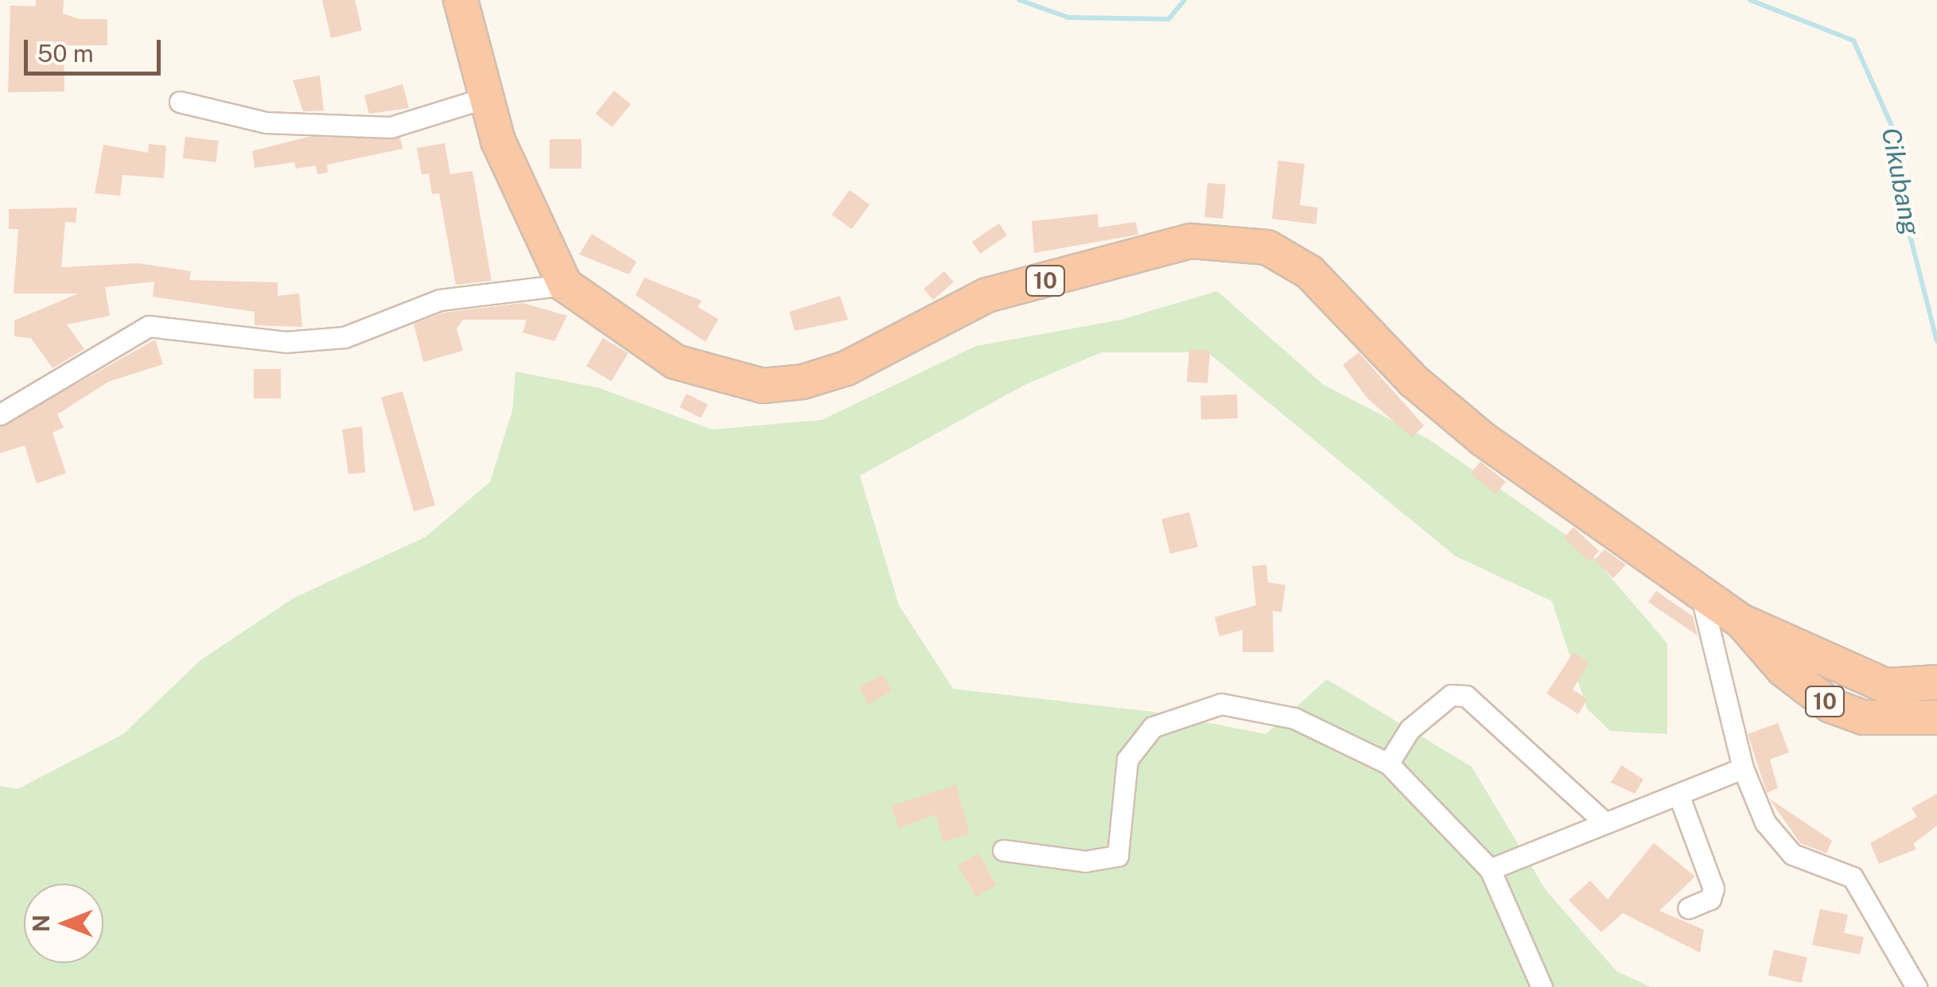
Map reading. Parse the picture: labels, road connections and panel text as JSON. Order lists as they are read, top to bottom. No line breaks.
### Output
{"streets":{"highway":["10"]},"water":["Cikubang"],"scale_bar":"50 m","north":"left"}
